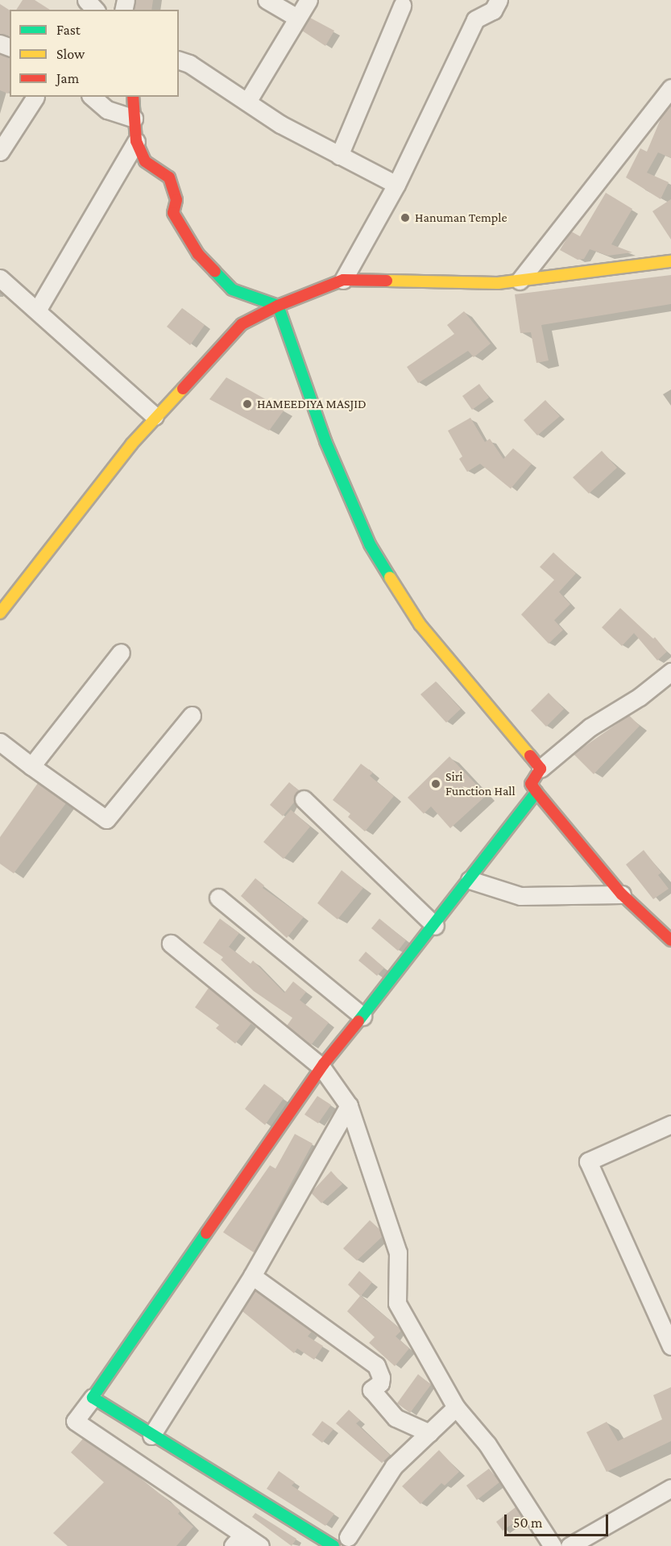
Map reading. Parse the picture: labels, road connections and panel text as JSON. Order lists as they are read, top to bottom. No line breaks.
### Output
{"places":["Hanuman Temple","HAMEEDIYA MASJID","Siri Function Hall"],"legend":["Fast","Slow","Jam"],"scale_bar":"50 m"}
